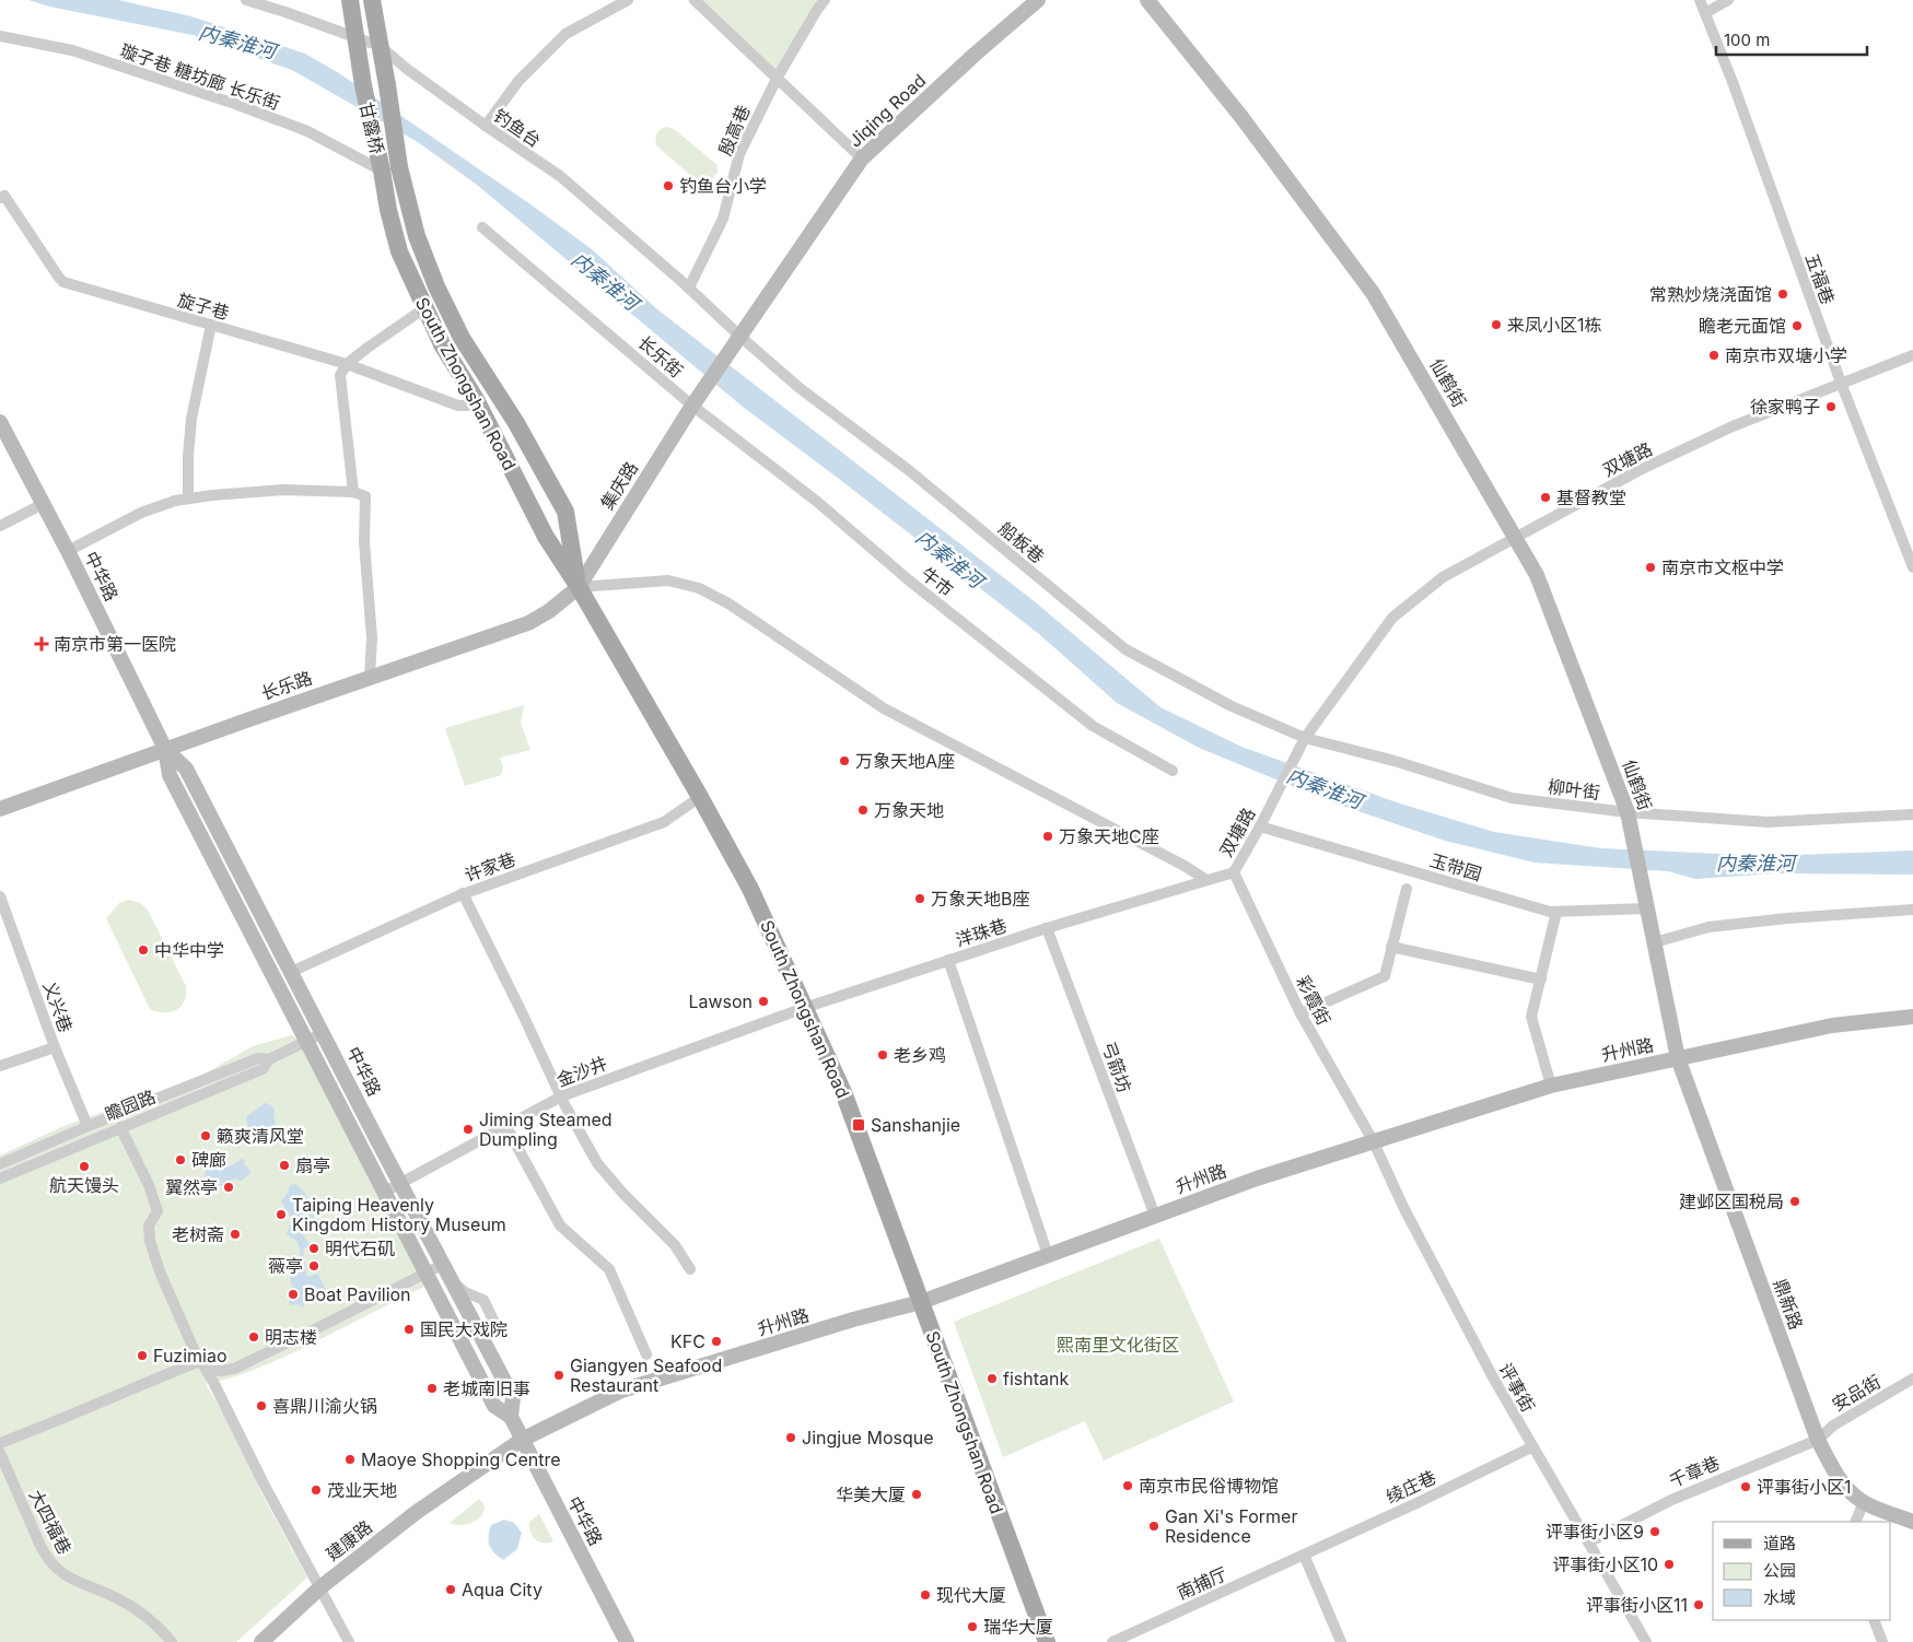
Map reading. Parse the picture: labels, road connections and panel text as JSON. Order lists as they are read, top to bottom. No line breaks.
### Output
{"streets":{"main road":["Jiqing Road","甘露桥","仙鹤街","South Zhongshan Road","集庆路","中华路","长乐路","升州路","鼎新路","建康路"],"street":["璇子巷 糖坊廊 长乐街","钓鱼台","殷高巷","五福巷","旋子巷","长乐街","双塘路","船板巷","牛市","柳叶街","许家巷","玉带园","洋珠巷","彩霞街","义兴巷","弓箭坊","金沙井","瞻园路","评事街","安品街","千章巷","绫庄巷","大四福巷","南捕厅"]},"crossings":[["璇子巷 糖坊廊 长乐街","甘露桥"],["璇子巷 糖坊廊 长乐街","South Zhongshan Road"],["Jiqing Road","钓鱼台"],["Jiqing Road","集庆路"],["Jiqing Road","船板巷"],["甘露桥","钓鱼台"],["甘露桥","South Zhongshan Road"],["钓鱼台","殷高巷"],["钓鱼台","船板巷"],["五福巷","双塘路"],["旋子巷","South Zhongshan Road"],["长乐街","集庆路"],["长乐街","牛市"],["仙鹤街","双塘路"],["仙鹤街","柳叶街"],["仙鹤街","玉带园"],["South Zhongshan Road","集庆路"],["South Zhongshan Road","长乐路"],["South Zhongshan Road","许家巷"],["South Zhongshan Road","洋珠巷"],["South Zhongshan Road","升州路"],["South Zhongshan Road","金沙井"],["双塘路","船板巷"],["双塘路","柳叶街"],["双塘路","玉带园"],["双塘路","洋珠巷"],["双塘路","彩霞街"],["集庆路","牛市"],["集庆路","长乐路"],["船板巷","柳叶街"],["中华路","长乐路"],["中华路","许家巷"],["中华路","升州路"],["中华路","金沙井"],["中华路","瞻园路"],["中华路","建康路"],["洋珠巷","彩霞街"],["洋珠巷","弓箭坊"],["洋珠巷","金沙井"],["彩霞街","升州路"],["彩霞街","评事街"],["义兴巷","瞻园路"],["升州路","弓箭坊"],["升州路","鼎新路"],["升州路","评事街"],["升州路","建康路"],["鼎新路","安品街"],["鼎新路","千章巷"],["评事街","千章巷"],["评事街","绫庄巷"],["安品街","千章巷"],["绫庄巷","南捕厅"]],"water":["内秦淮河"],"parks":["熙南里文化街区"],"places":{"other":["钓鱼台小学","常熟炒烧浇面馆","来凤小区1栋","瞻老元面馆","南京市双塘小学","徐家鸭子","基督教堂","南京市文枢中学","万象天地A座","万象天地","万象天地C座","万象天地B座","中华中学","Lawson","老乡鸡","Jiming Steamed Dumpling","籁爽清风堂","碑廊","扇亭","航天馒头","翼然亭","建邺区国税局","Taiping Heavenly Kingdom History Museum","老树斋","明代石矶","薇亭","Boat Pavilion","国民大戏院","明志楼","KFC","Fuzimiao","Giangyen Seafood Restaurant","fishtank","老城南旧事","喜鼎川渝火锅","Jingjue Mosque","Maoye Shopping Centre","南京市民俗博物馆","评事街小区1","茂业天地","华美大厦","Gan Xi's Former Residence","评事街小区9","评事街小区10","Aqua City","现代大厦","评事街小区11","瑞华大厦"],"health":["南京市第一医院"],"transit":["Sanshanjie"]},"legend":["道路","公园","水域"],"scale_bar":"100 m"}
